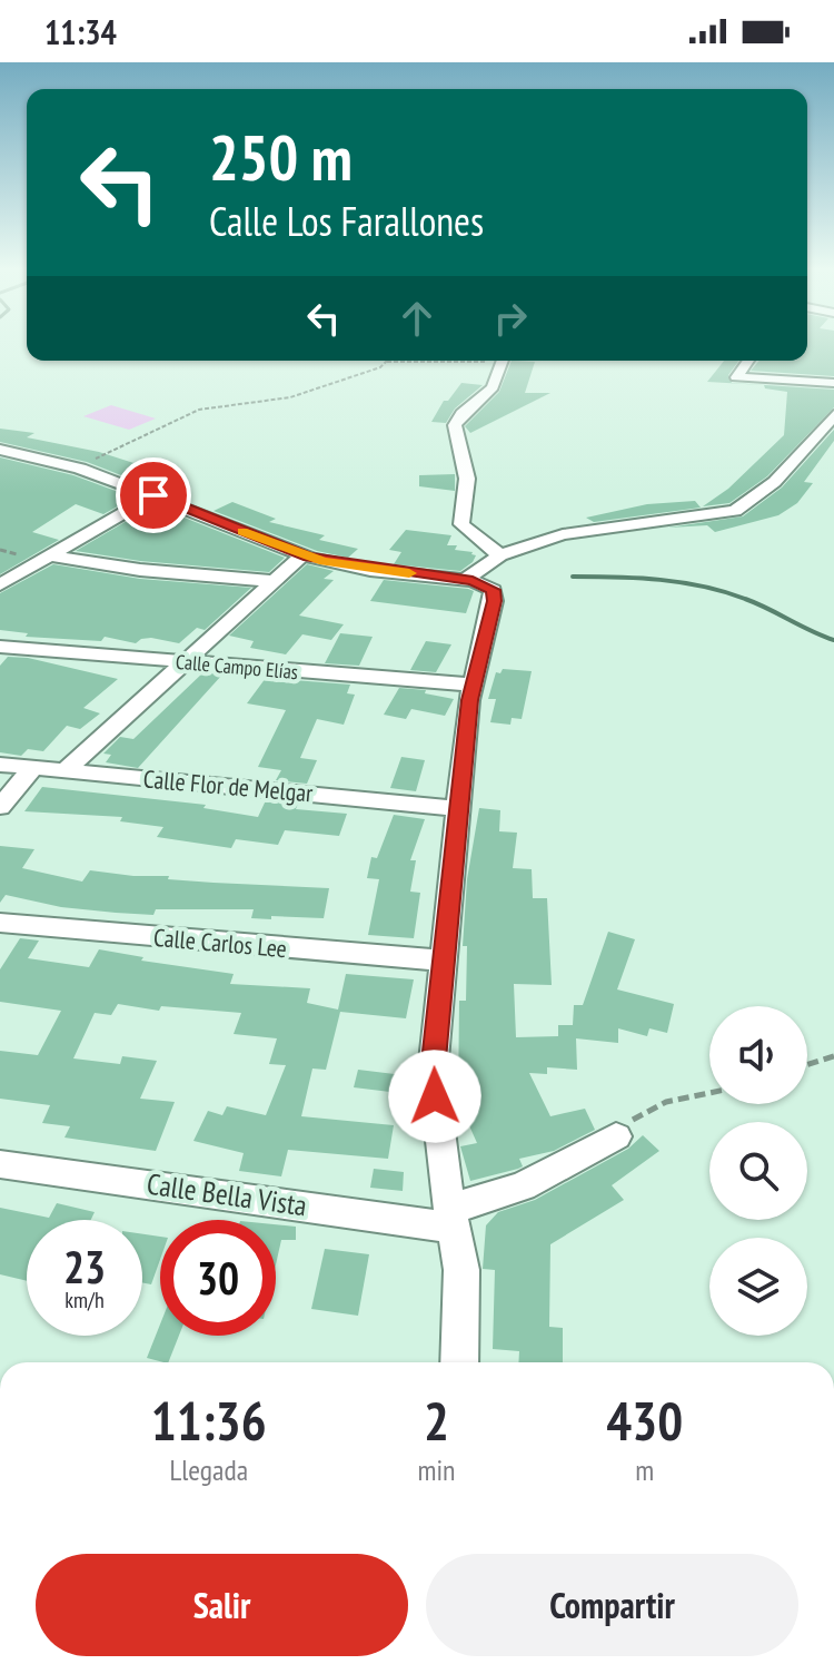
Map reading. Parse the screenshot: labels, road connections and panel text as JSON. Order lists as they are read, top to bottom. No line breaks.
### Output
{"streets":{"street":["Calle Campo Elías","Calle Flor de Melgar","Calle Carlos Lee","Calle Bella Vista"]},"page":{"status":"11:34","turn":["250 m","Calle Los Farallones"],"speed":"23 km/h","limit":"30","eta":["11:36","Llegada","2","min","430","m"],"buttons":["Salir","Compartir"]}}
